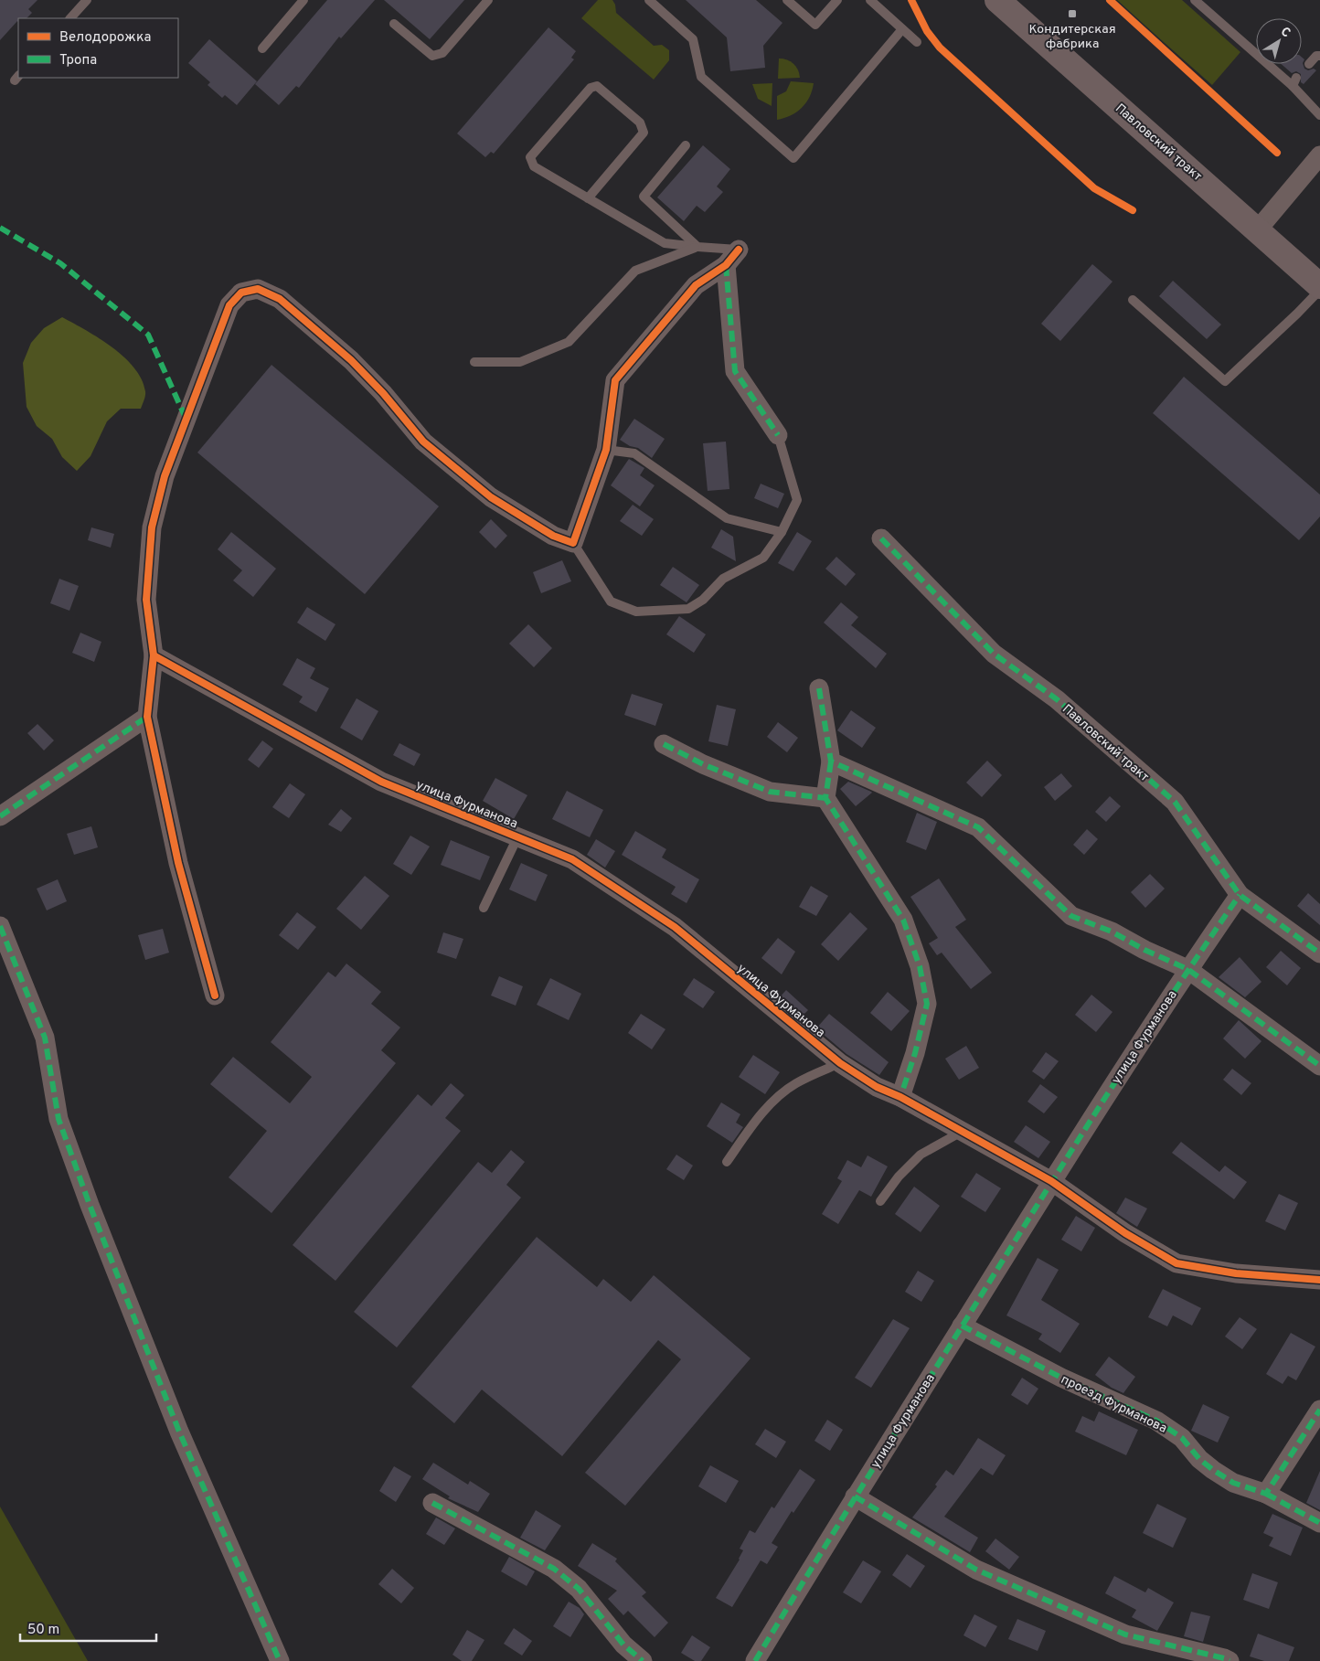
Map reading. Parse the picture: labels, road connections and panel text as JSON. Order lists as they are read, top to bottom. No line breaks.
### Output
{"streets":{"main road":["Павловский тракт"],"street":["улица Фурманова","проезд Фурманова"]},"crossings":[["Павловский тракт","улица Фурманова"],["улица Фурманова","проезд Фурманова"]],"places":{"transit":["Кондитерская фабрика"]},"legend":["Велодорожка","Тропа"],"scale_bar":"50 m","north":"top right"}
